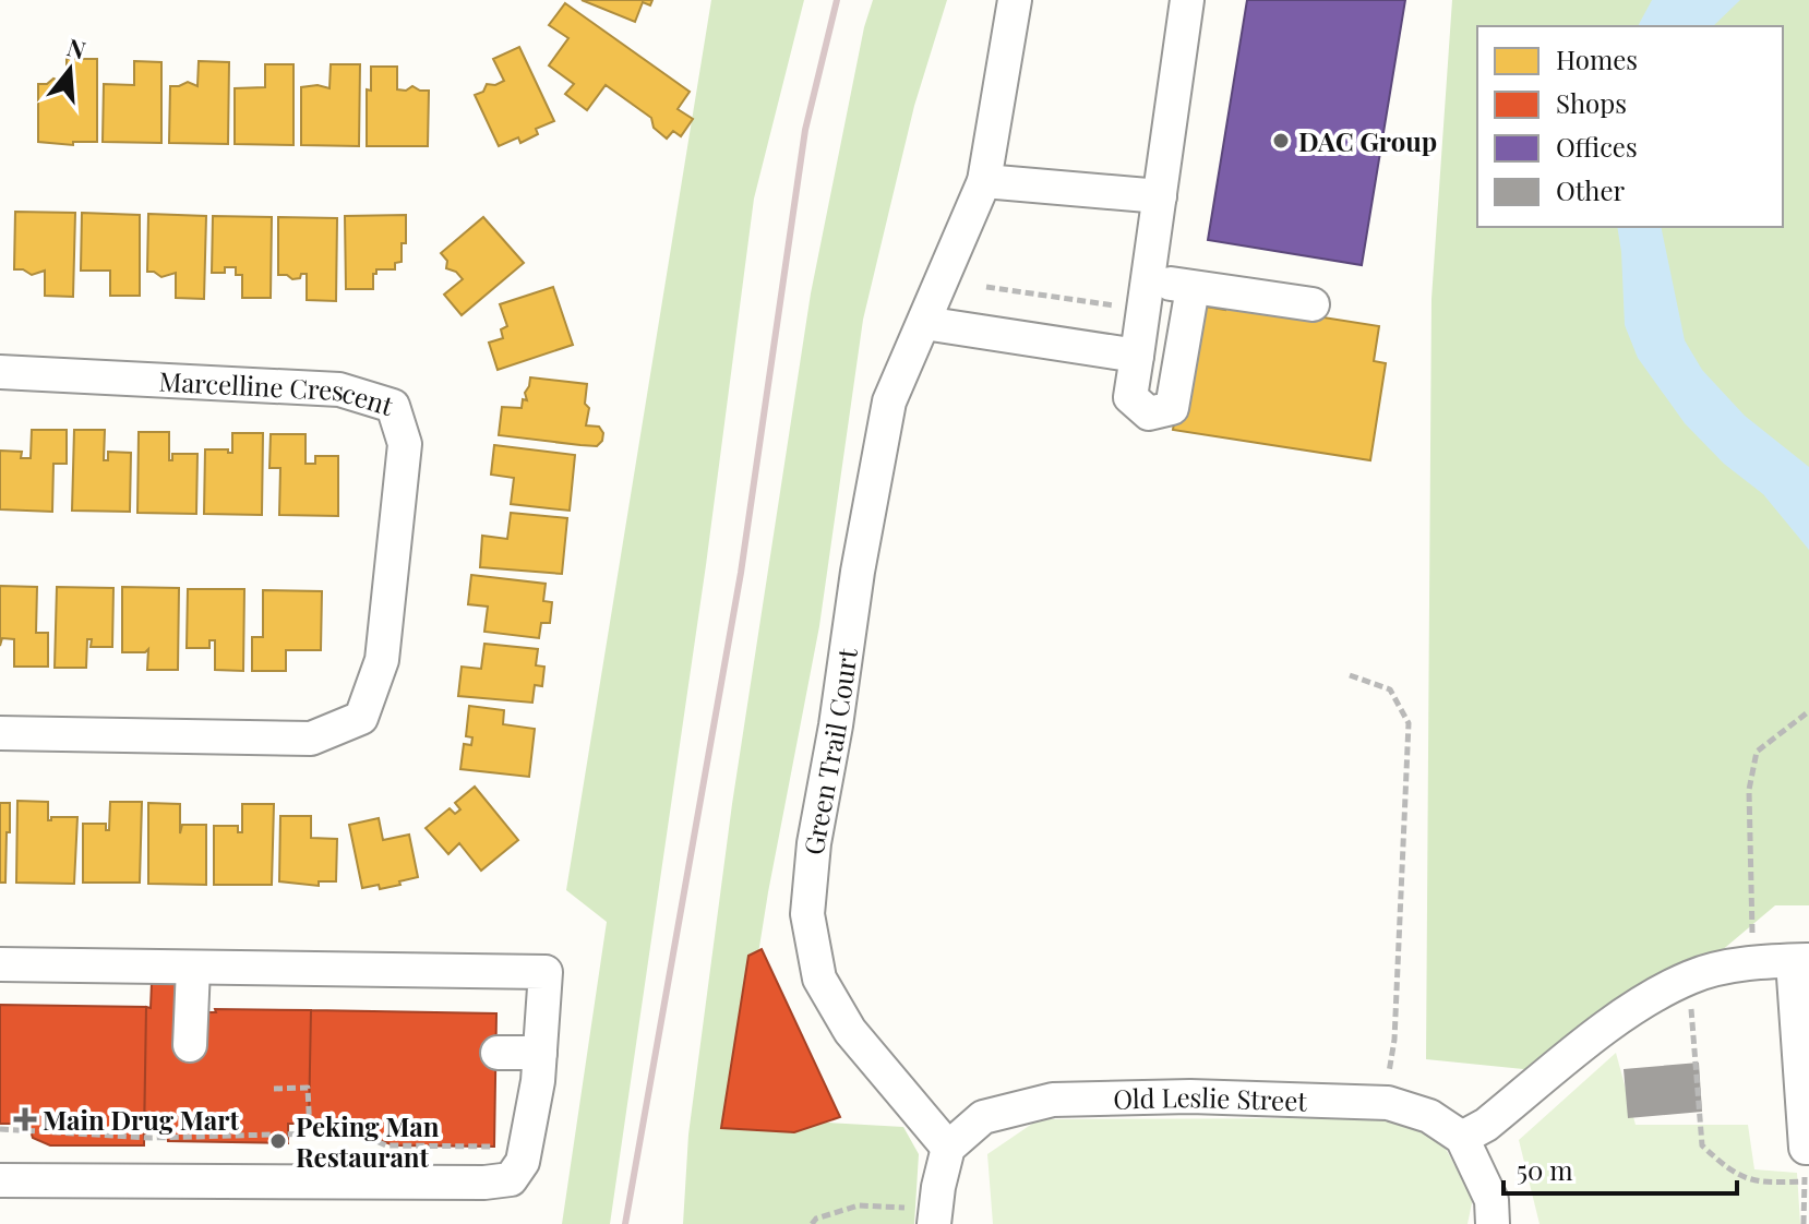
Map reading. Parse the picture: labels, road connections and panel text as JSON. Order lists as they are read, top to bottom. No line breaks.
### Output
{"streets":{"street":["Marcelline Crescent","Green Trail Court","Old Leslie Street"]},"crossings":[["Green Trail Court","Old Leslie Street"]],"places":{"other":["DAC Group","Peking Man Restaurant"],"health":["Main Drug Mart"]},"legend":["Homes","Shops","Offices","Other"],"scale_bar":"50 m","north":"top"}
